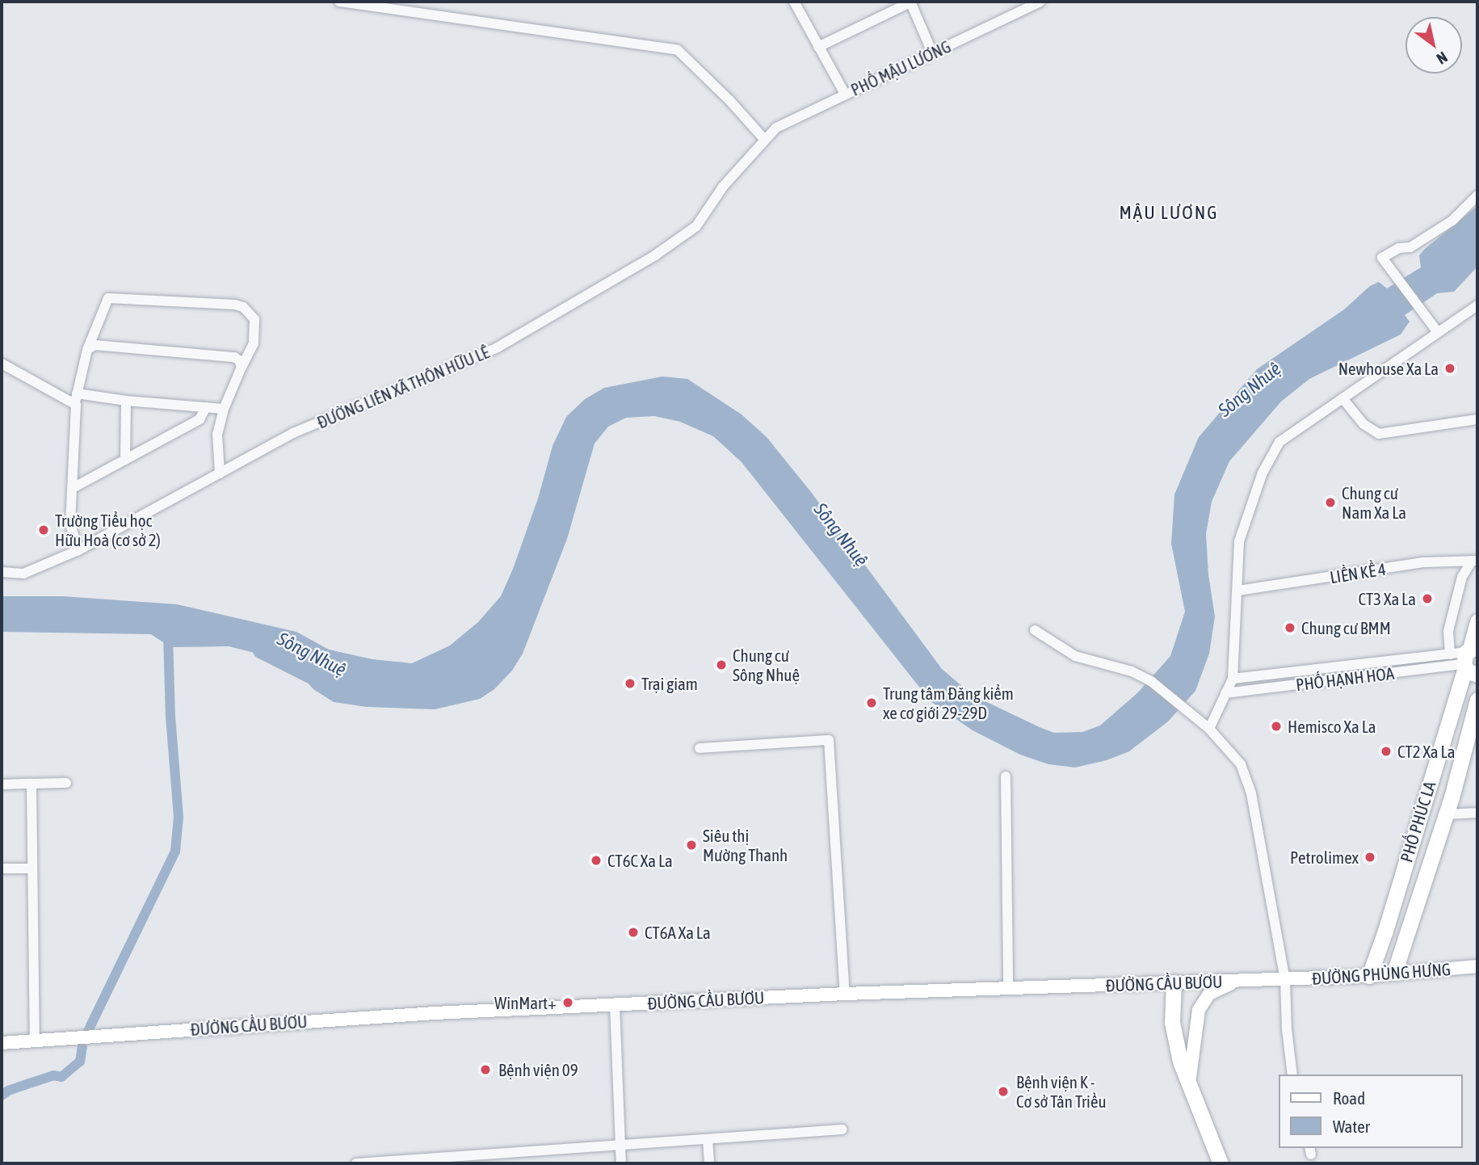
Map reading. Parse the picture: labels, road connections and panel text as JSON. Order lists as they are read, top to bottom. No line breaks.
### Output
{"streets":{"highway":["PHỐ PHÚC LA"],"main road":["ĐƯỜNG PHÙNG HƯNG","ĐƯỜNG CẦU BƯƠU"],"street":["PHỐ MẬU LƯƠNG","ĐƯỜNG LIÊN XÃ THÔN HỮU LÊ","LIỀN KỀ 4","PHỐ HẠNH HOA"]},"crossings":[["PHỐ MẬU LƯƠNG","ĐƯỜNG LIÊN XÃ THÔN HỮU LÊ"],["PHỐ HẠNH HOA","PHỐ PHÚC LA"],["PHỐ PHÚC LA","ĐƯỜNG PHÙNG HƯNG"],["ĐƯỜNG PHÙNG HƯNG","ĐƯỜNG CẦU BƯƠU"]],"districts":["MẬU LƯƠNG"],"water":["Sông Nhuệ"],"places":["Newhouse Xa La","Chung cư Nam Xa La","Trường Tiểu học Hữu Hoà (cơ sở 2)","CT3 Xa La","Chung cư BMM","Chung cư Sông Nhuệ","Trại giam","Trung tâm Đăng kiểm xe cơ giới 29-29D","Hemisco Xa La","CT2 Xa La","Siêu thị Mường Thanh","Petrolimex","CT6C Xa La","CT6A Xa La","WinMart+","Bệnh viện 09","Bệnh viện K - Cơ sở Tân Triều"],"legend":["Road","Water"],"north":"bottom right"}
